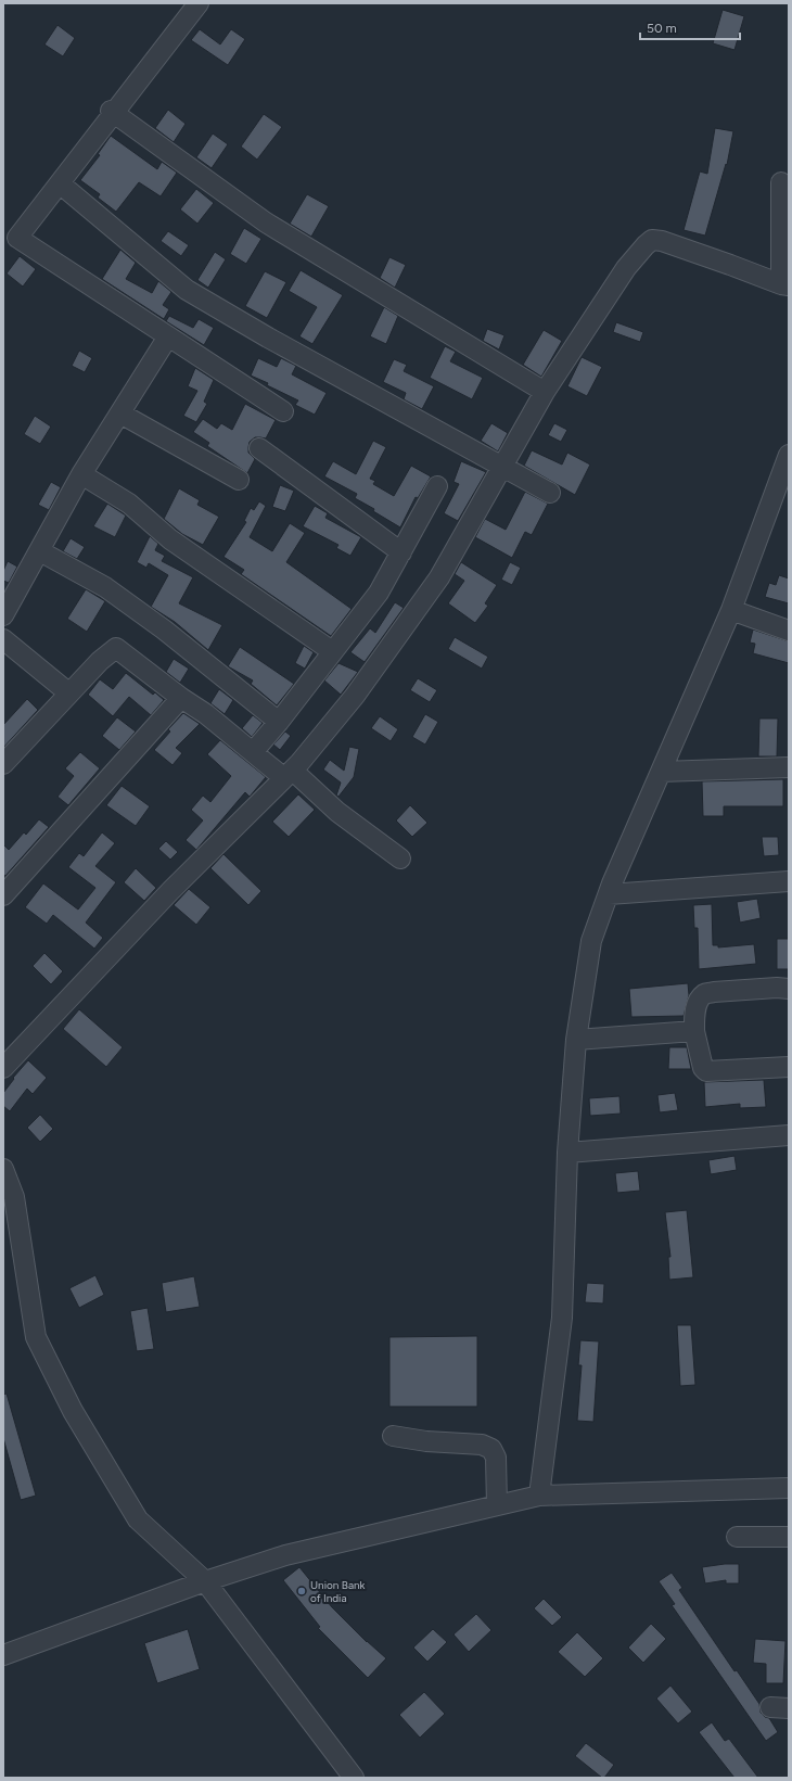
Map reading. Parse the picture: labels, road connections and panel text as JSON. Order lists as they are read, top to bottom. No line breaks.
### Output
{"places":["Union Bank of India"],"scale_bar":"50 m"}
